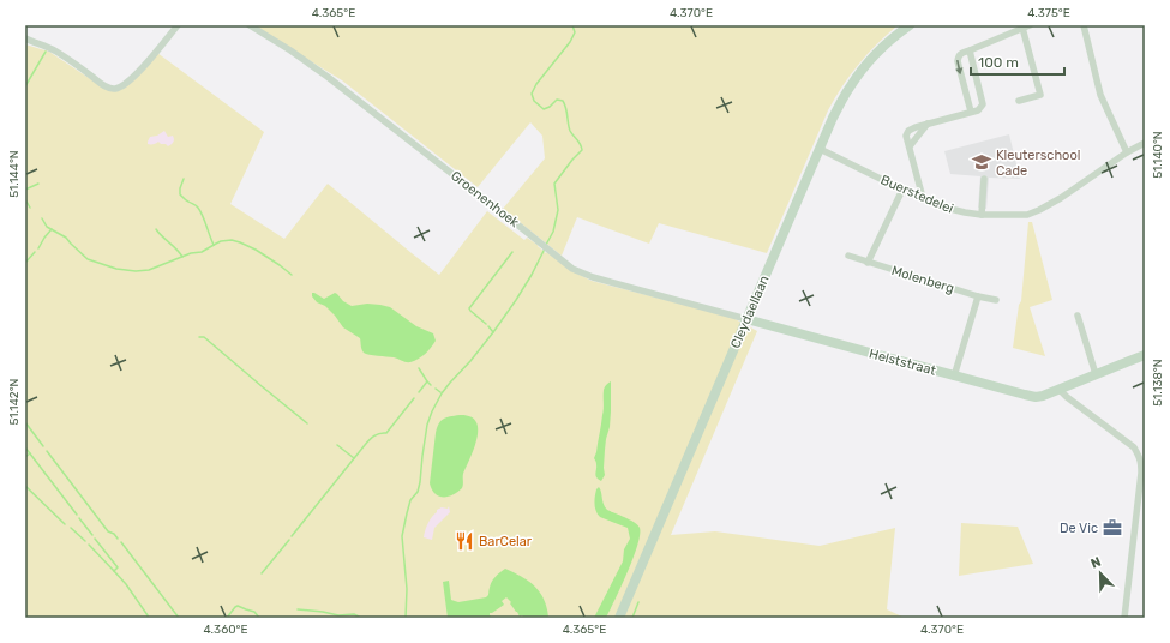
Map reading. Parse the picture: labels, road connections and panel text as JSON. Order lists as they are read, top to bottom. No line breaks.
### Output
{"streets":{"street":["Buerstedelei","Groenenhoek","Molenberg","Cleydaellaan","Helststraat"]},"crossings":[["Buerstedelei","Cleydaellaan"],["Groenenhoek","Cleydaellaan"],["Groenenhoek","Helststraat"],["Cleydaellaan","Helststraat"]],"places":{"school or university":["Kleuterschool Cade"],"office":["De Vic"],"restaurant":["BarCelar"]},"scale_bar":"100 m","north":"top left","coordinates":["4.365°E","4.370°E","4.375°E","51.140°N","51.144°N","51.138°N","51.142°N","4.360°E"]}
